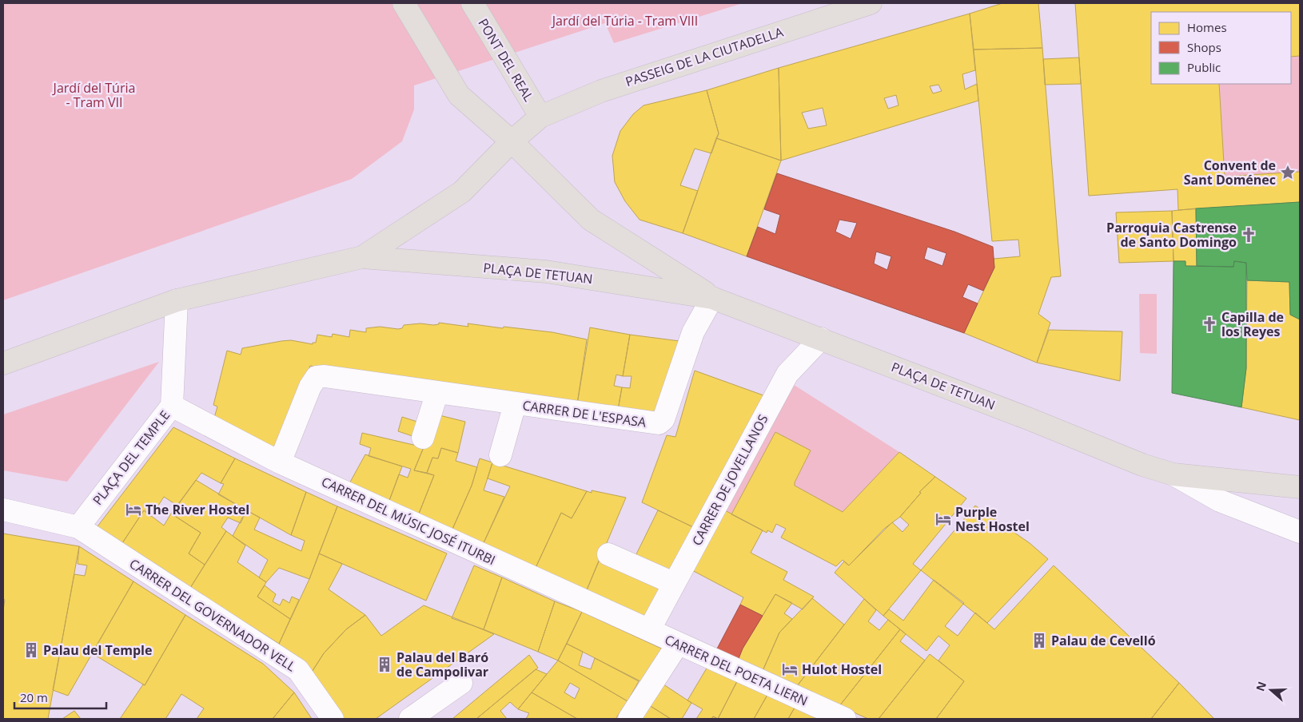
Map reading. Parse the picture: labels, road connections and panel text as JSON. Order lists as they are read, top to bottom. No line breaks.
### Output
{"streets":{"main road":["PASSEIG DE LA CIUTADELLA","PONT DEL REAL","PLAÇA DE TETUAN"],"street":["CARRER DE L'ESPASA","PLAÇA DEL TEMPLE","CARRER DE JOVELLANOS","CARRER DEL MÚSIC JOSÉ ITURBI","CARRER DEL GOVERNADOR VELL","CARRER DEL POETA LIERN"]},"crossings":[["PASSEIG DE LA CIUTADELLA","PONT DEL REAL"],["PASSEIG DE LA CIUTADELLA","PLAÇA DE TETUAN"],["PONT DEL REAL","PLAÇA DE TETUAN"],["PLAÇA DE TETUAN","CARRER DE L'ESPASA"],["PLAÇA DE TETUAN","PLAÇA DEL TEMPLE"],["PLAÇA DE TETUAN","CARRER DE JOVELLANOS"],["CARRER DE L'ESPASA","CARRER DEL MÚSIC JOSÉ ITURBI"],["PLAÇA DEL TEMPLE","CARRER DEL MÚSIC JOSÉ ITURBI"],["PLAÇA DEL TEMPLE","CARRER DEL GOVERNADOR VELL"],["CARRER DE JOVELLANOS","CARRER DEL MÚSIC JOSÉ ITURBI"],["CARRER DE JOVELLANOS","CARRER DEL POETA LIERN"],["CARRER DEL MÚSIC JOSÉ ITURBI","CARRER DEL POETA LIERN"]],"parks":["Jardí del Túria - Tram VIII","Jardí del Túria - Tram VII"],"places":{"place":["Convent de Sant Doménec"],"church":["Parroquia Castrense de Santo Domingo","Capilla de los Reyes"],"hotel":["The River Hostel","Purple Nest Hostel","Hulot Hostel"],"building":["Palau de Cevelló","Palau del Temple","Palau del Baró de Campolivar"]},"legend":["Homes","Shops","Public"],"scale_bar":"20 m","north":"left"}
